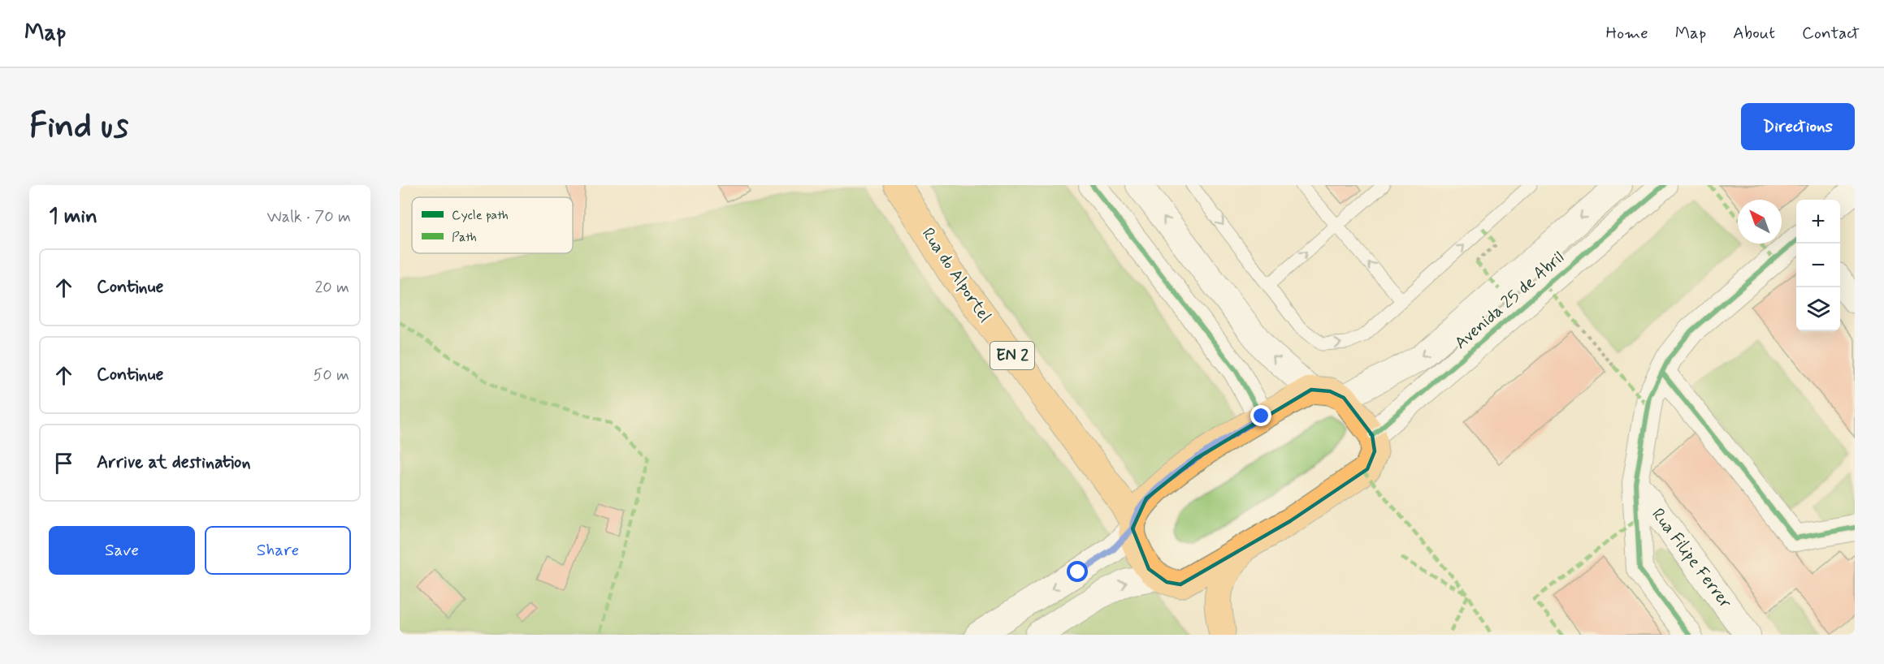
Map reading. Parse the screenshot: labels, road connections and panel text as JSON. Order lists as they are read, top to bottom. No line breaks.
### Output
{"streets":{"main road":["Rua do Alportel","EN 2"],"street":["Avenida 25 de Abril","Rua Filipe Ferrer"]},"legend":["Cycle path","Path"],"north":"top left","page":{"header":"Map","nav":["Home","Map","About","Contact"],"buttons":["Directions",["Save","Share"]],"title":"Find us","heading":["1 min","Walk · 70 m"],"map_buttons":["+","−"],"list":[["Continue","20 m"],["Continue","50 m"],"Arrive at destination"]}}
